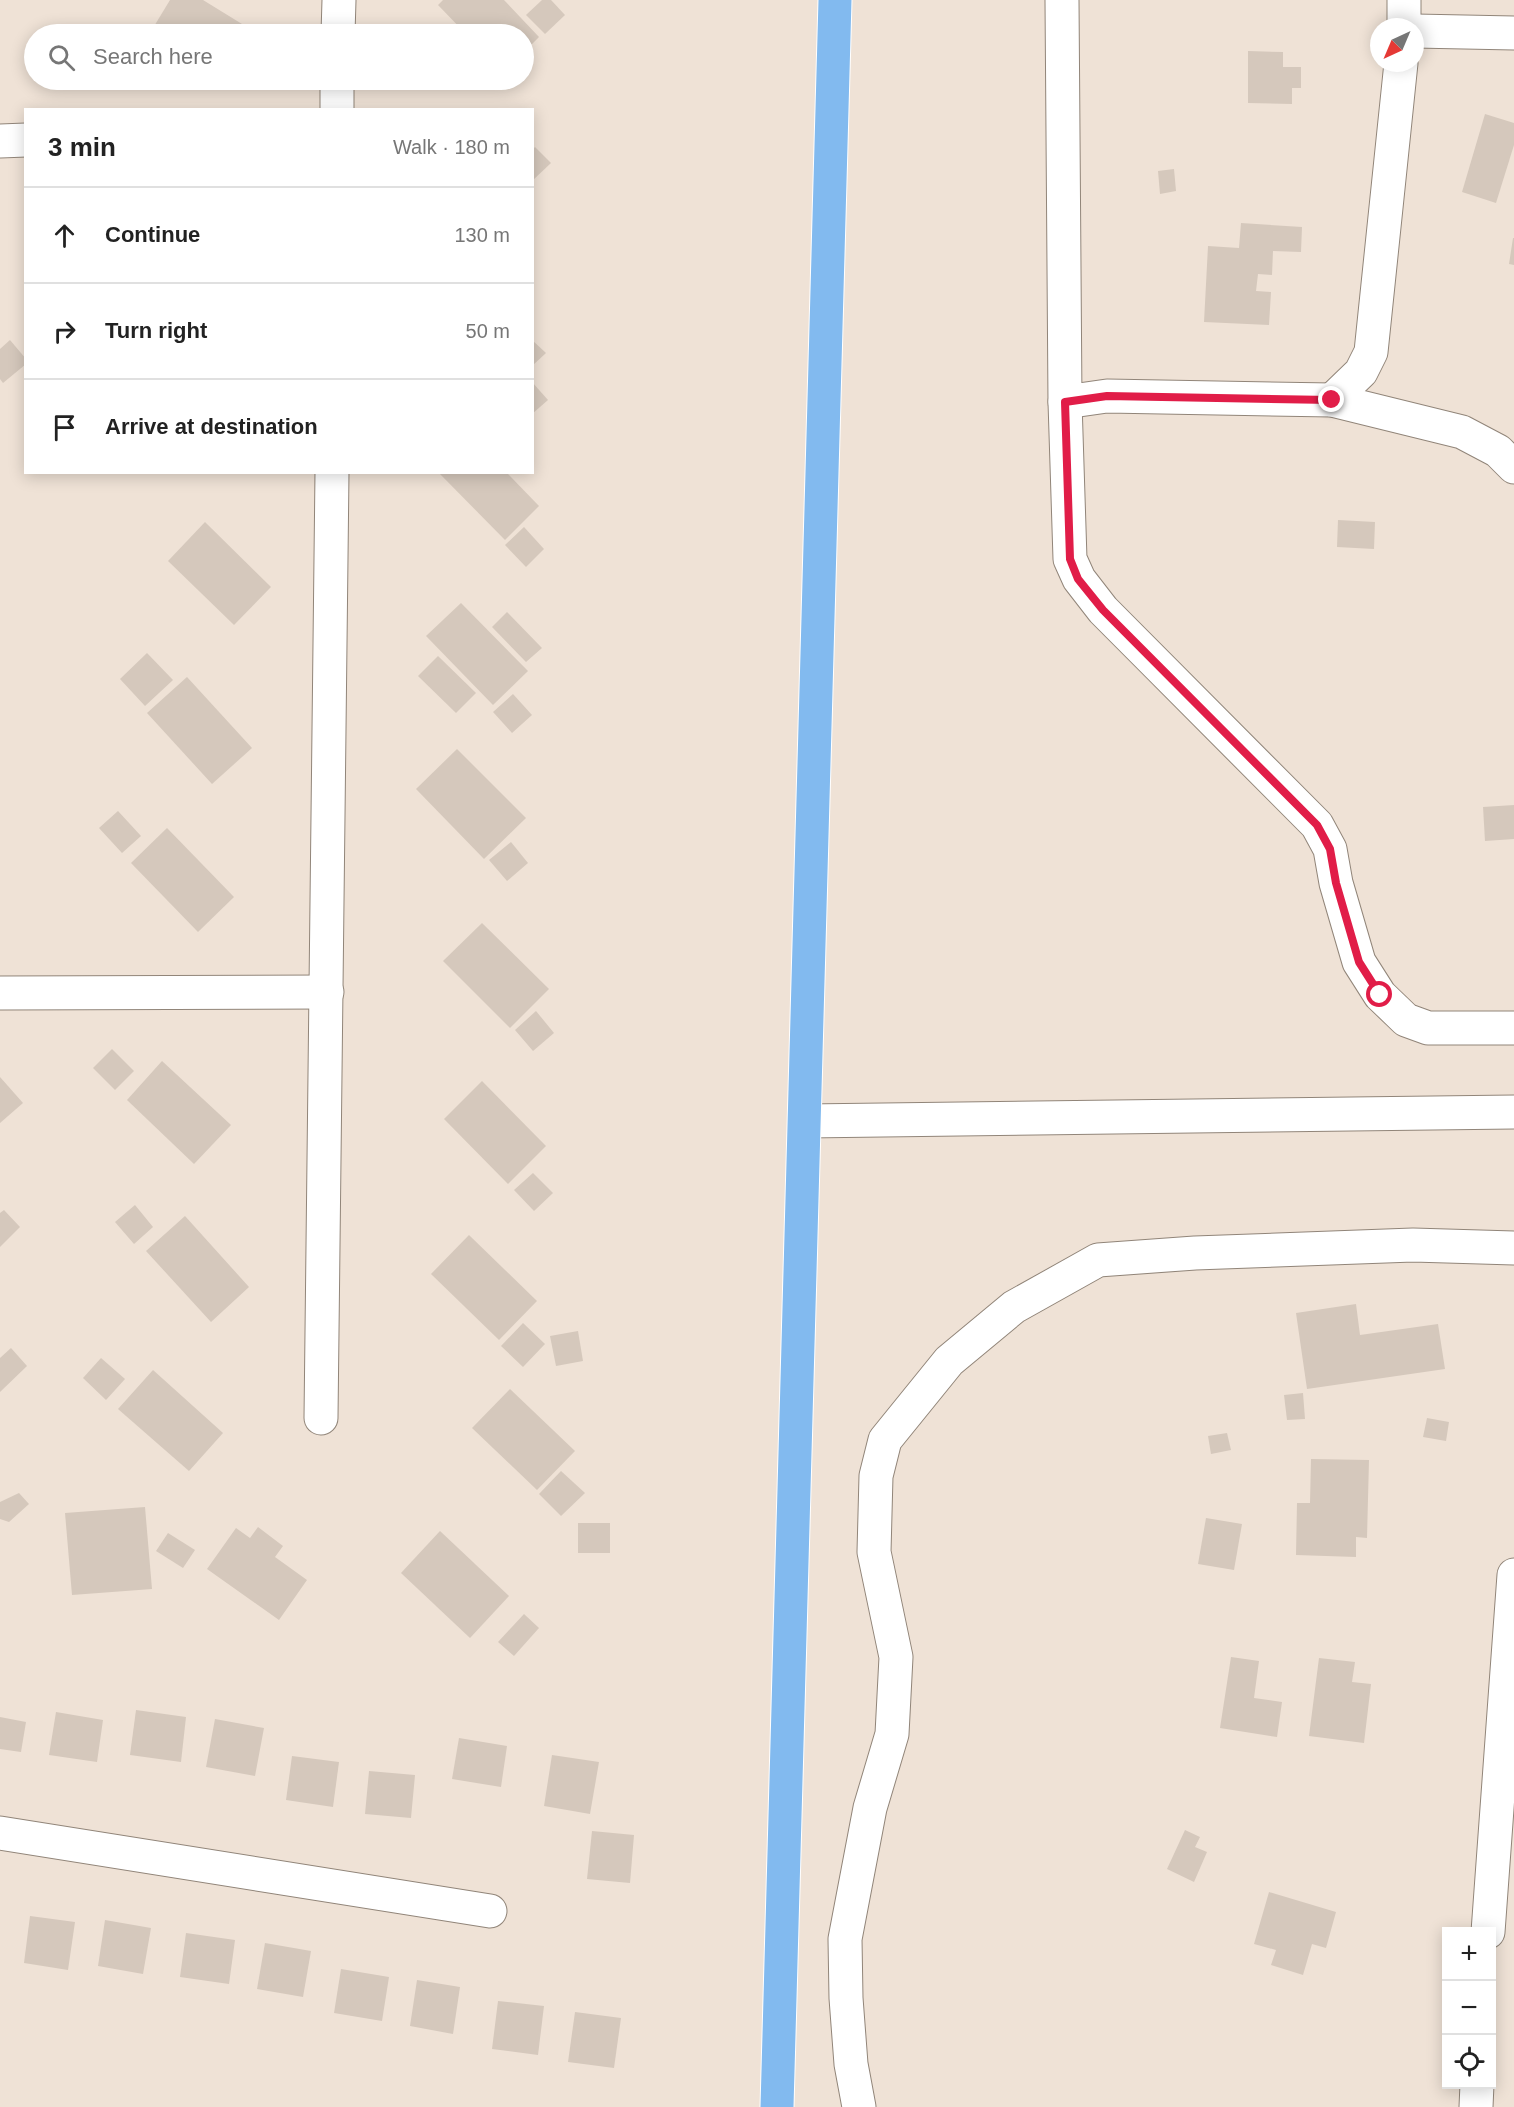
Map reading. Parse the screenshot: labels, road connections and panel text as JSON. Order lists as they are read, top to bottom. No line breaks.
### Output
{"north":"bottom left","page":{"search":"Search here","heading":["3 min","Walk · 180 m"],"list":[["Continue","130 m"],["Turn right","50 m"],"Arrive at destination"],"map_buttons":["+","−"]}}
